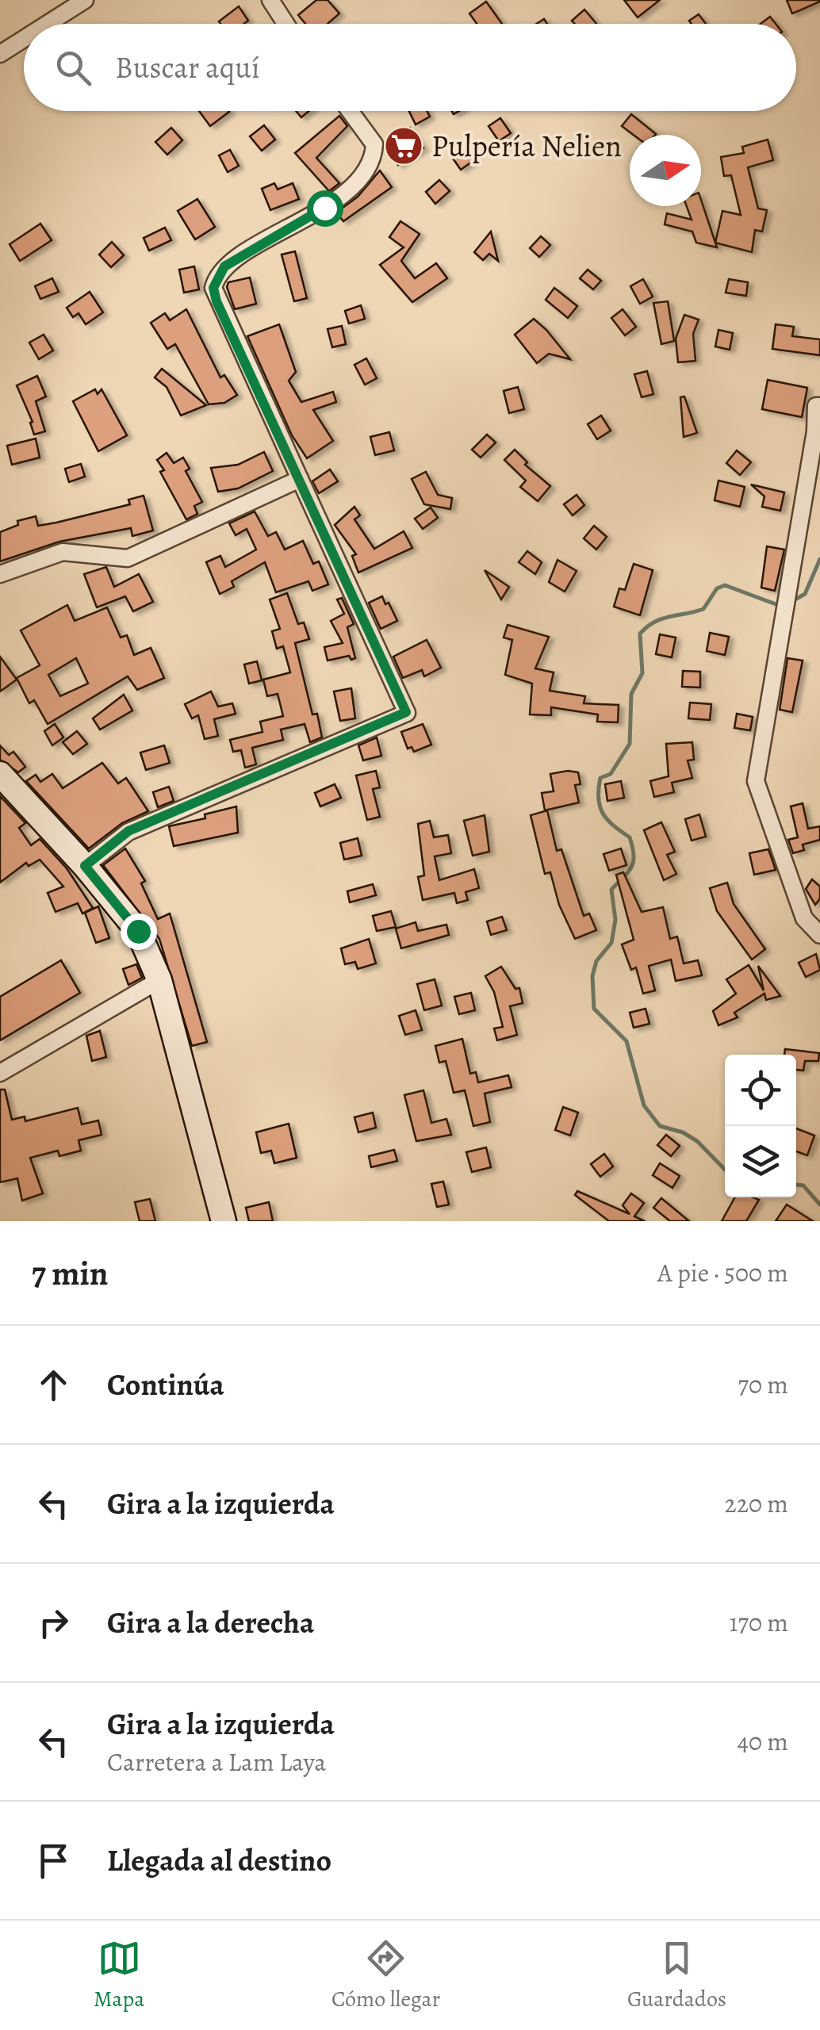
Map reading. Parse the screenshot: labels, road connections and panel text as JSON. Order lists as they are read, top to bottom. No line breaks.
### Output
{"places":{"supermarket":["Pulpería Nelien"]},"north":"right","page":{"search":"Buscar aquí","heading":["7 min","A pie · 500 m"],"list":[["Continúa","70 m"],["Gira a la izquierda","220 m"],["Gira a la derecha","170 m"],["Gira a la izquierda","Carretera a Lam Laya","40 m"],"Llegada al destino"],"nav":["Mapa","Cómo llegar","Guardados"]}}
